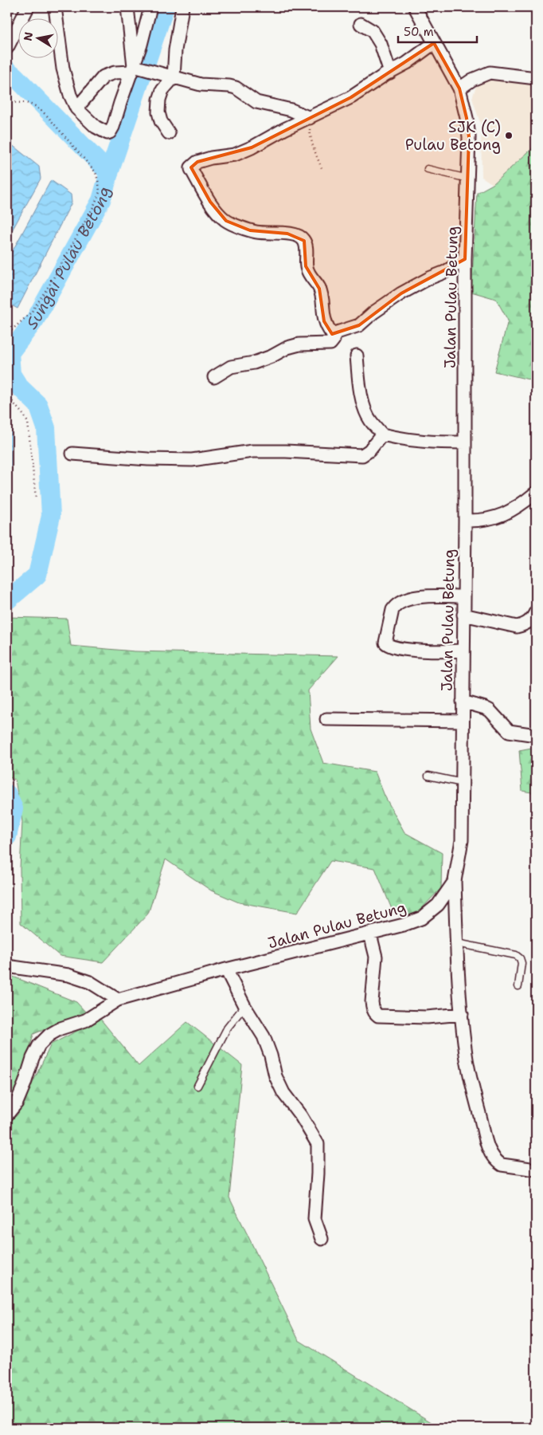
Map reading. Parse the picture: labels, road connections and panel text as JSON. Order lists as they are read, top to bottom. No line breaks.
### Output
{"streets":{"street":["Jalan Pulau Betung"]},"water":["Sungai Pulau Betong"],"places":["SJK (C) Pulau Betong"],"scale_bar":"50 m","north":"left"}
